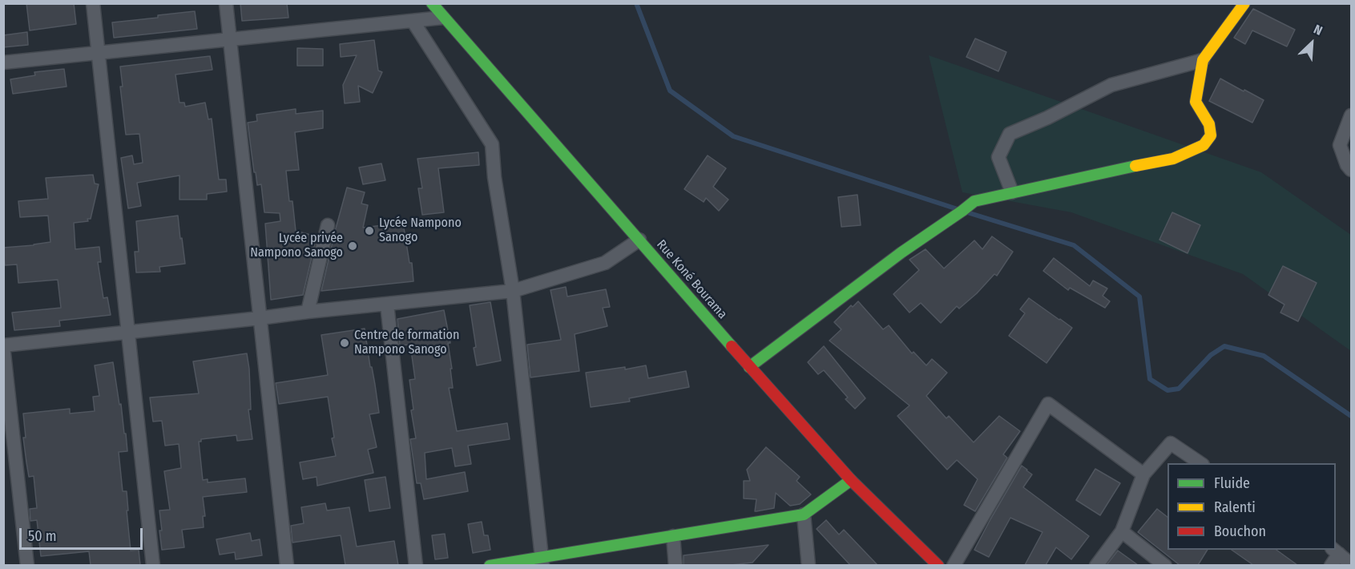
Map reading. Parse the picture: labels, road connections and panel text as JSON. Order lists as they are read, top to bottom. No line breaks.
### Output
{"streets":{"main road":["Rue Koné Bourama"]},"places":["Lycée Nampono Sanogo","Lycée privée Nampono Sanogo","Centre de formation Nampono Sanogo"],"legend":["Fluide","Ralenti","Bouchon"],"scale_bar":"50 m","north":"top right"}
